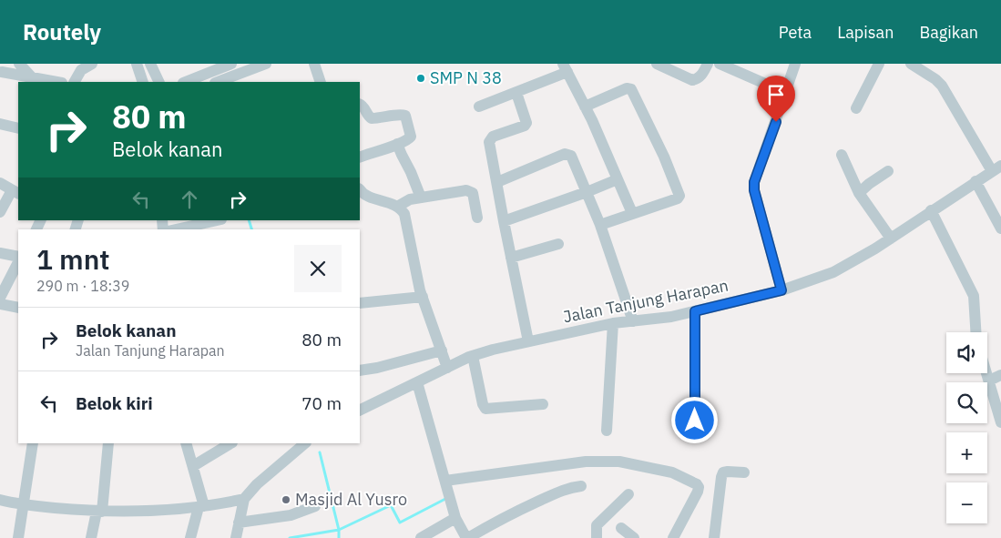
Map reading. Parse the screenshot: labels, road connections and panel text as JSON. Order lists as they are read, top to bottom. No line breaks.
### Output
{"streets":{"street":["Jalan Tanjung Harapan"]},"places":["SMP N 38","Masjid Al Yusro"],"page":{"header":"Routely","nav":["Peta","Lapisan","Bagikan"],"turn":["80 m","Belok kanan"],"heading":["1 mnt","290 m · 18:39"],"list":[{"name":"Belok kanan","note":"Jalan Tanjung Harapan","value":"80 m"},{"name":"Belok kiri","value":"70 m"}],"map_buttons":["+","−"]}}
